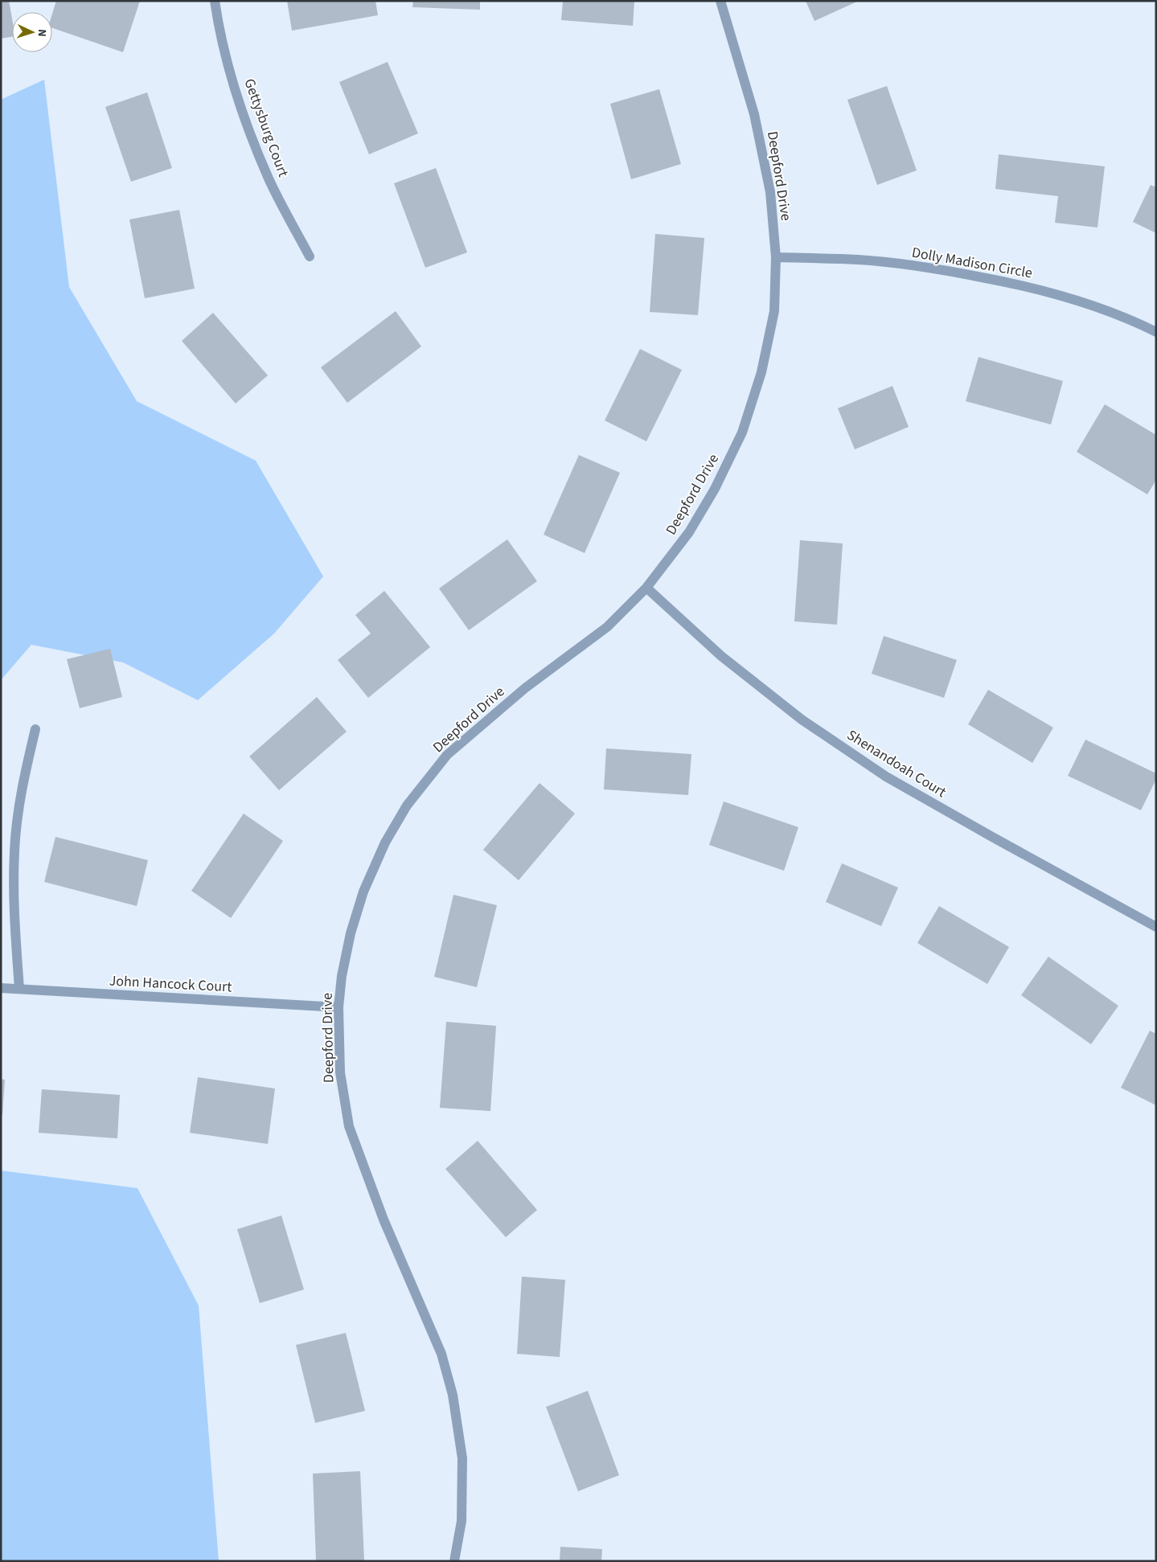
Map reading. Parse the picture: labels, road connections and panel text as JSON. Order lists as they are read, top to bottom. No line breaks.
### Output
{"streets":{"street":["Gettysburg Court","Deepford Drive","Dolly Madison Circle","Shenandoah Court","John Hancock Court"]},"crossings":[["Deepford Drive","Dolly Madison Circle"],["Deepford Drive","Shenandoah Court"],["Deepford Drive","John Hancock Court"]],"north":"right"}
